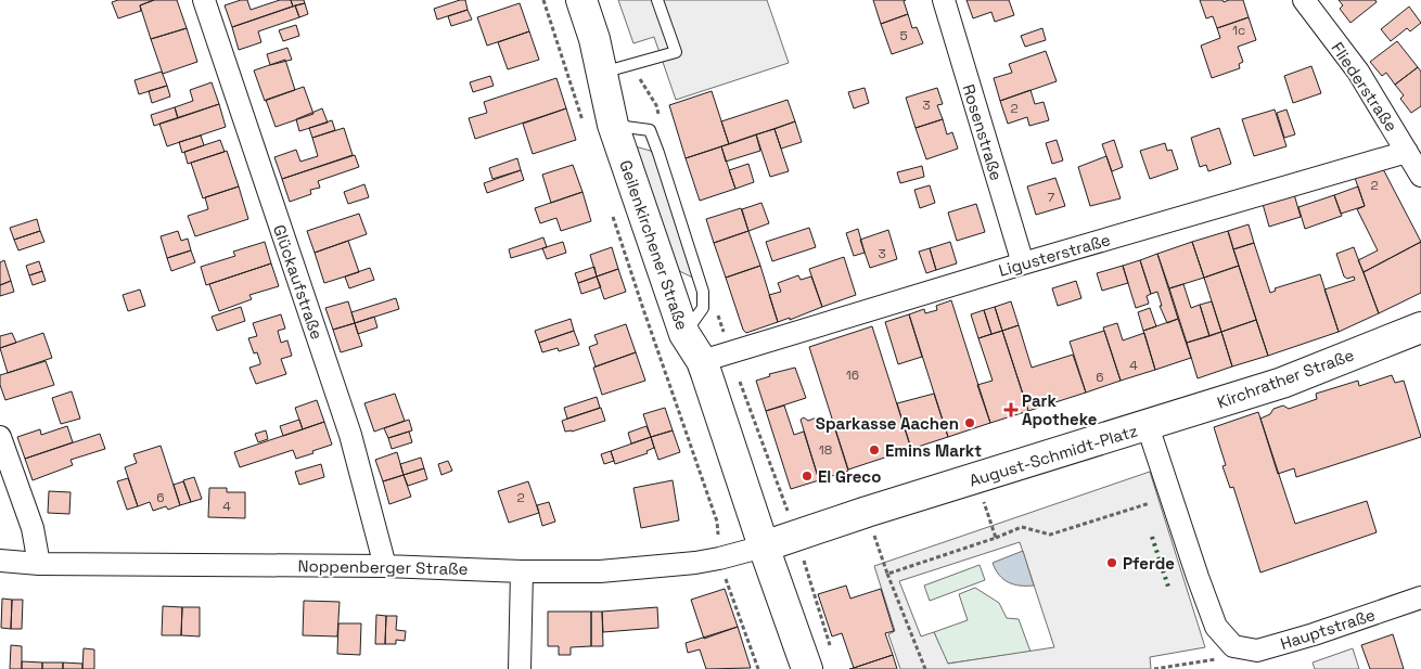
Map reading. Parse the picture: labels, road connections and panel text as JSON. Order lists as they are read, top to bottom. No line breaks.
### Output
{"streets":{"main road":["Geilenkirchener Straße","Kirchrather Straße","August-Schmidt-Platz"],"street":["Fliederstraße","Rosenstraße","Ligusterstraße","Glückaufstraße","Noppenberger Straße","Hauptstraße"]},"crossings":[["Fliederstraße","Ligusterstraße"],["Rosenstraße","Ligusterstraße"],["Geilenkirchener Straße","Ligusterstraße"],["Geilenkirchener Straße","August-Schmidt-Platz"],["Geilenkirchener Straße","Noppenberger Straße"],["Glückaufstraße","Noppenberger Straße"],["Kirchrather Straße","August-Schmidt-Platz"],["August-Schmidt-Platz","Noppenberger Straße"],["August-Schmidt-Platz","Hauptstraße"]],"places":{"health":["Park Apotheke"],"other":["Sparkasse Aachen","Emins Markt","El Greco","Pferde"]},"house_numbers":["1c","5","3","2","2","7","3","4","16","6","18","6","2","4"]}
